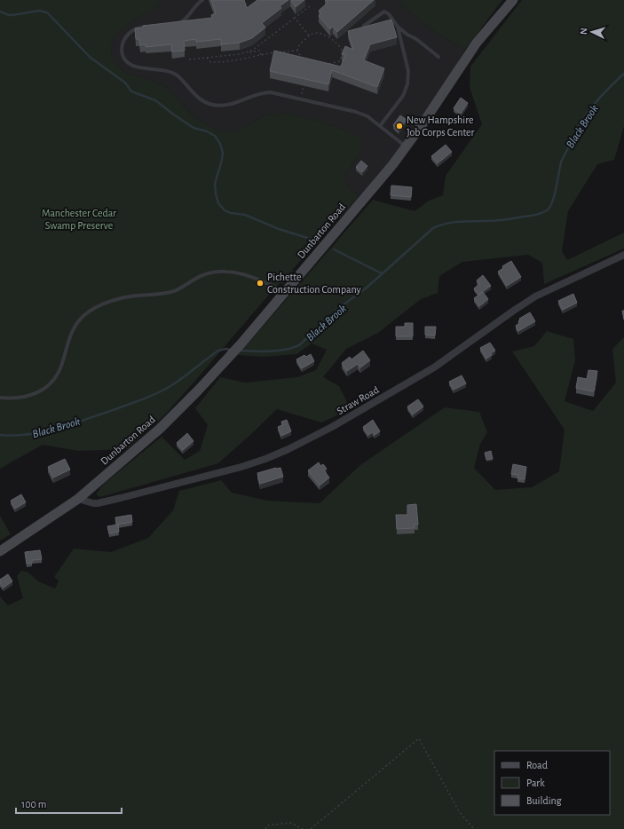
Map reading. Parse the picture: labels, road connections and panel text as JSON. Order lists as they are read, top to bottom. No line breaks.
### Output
{"streets":{"street":["Dunbarton Road","Straw Road"]},"crossings":[["Dunbarton Road","Straw Road"]],"water":["Black Brook"],"parks":["Manchester Cedar Swamp Preserve"],"places":["New Hampshire Job Corps Center","Pichette Construction Company"],"legend":["Road","Park","Building"],"scale_bar":"100 m","north":"left"}
